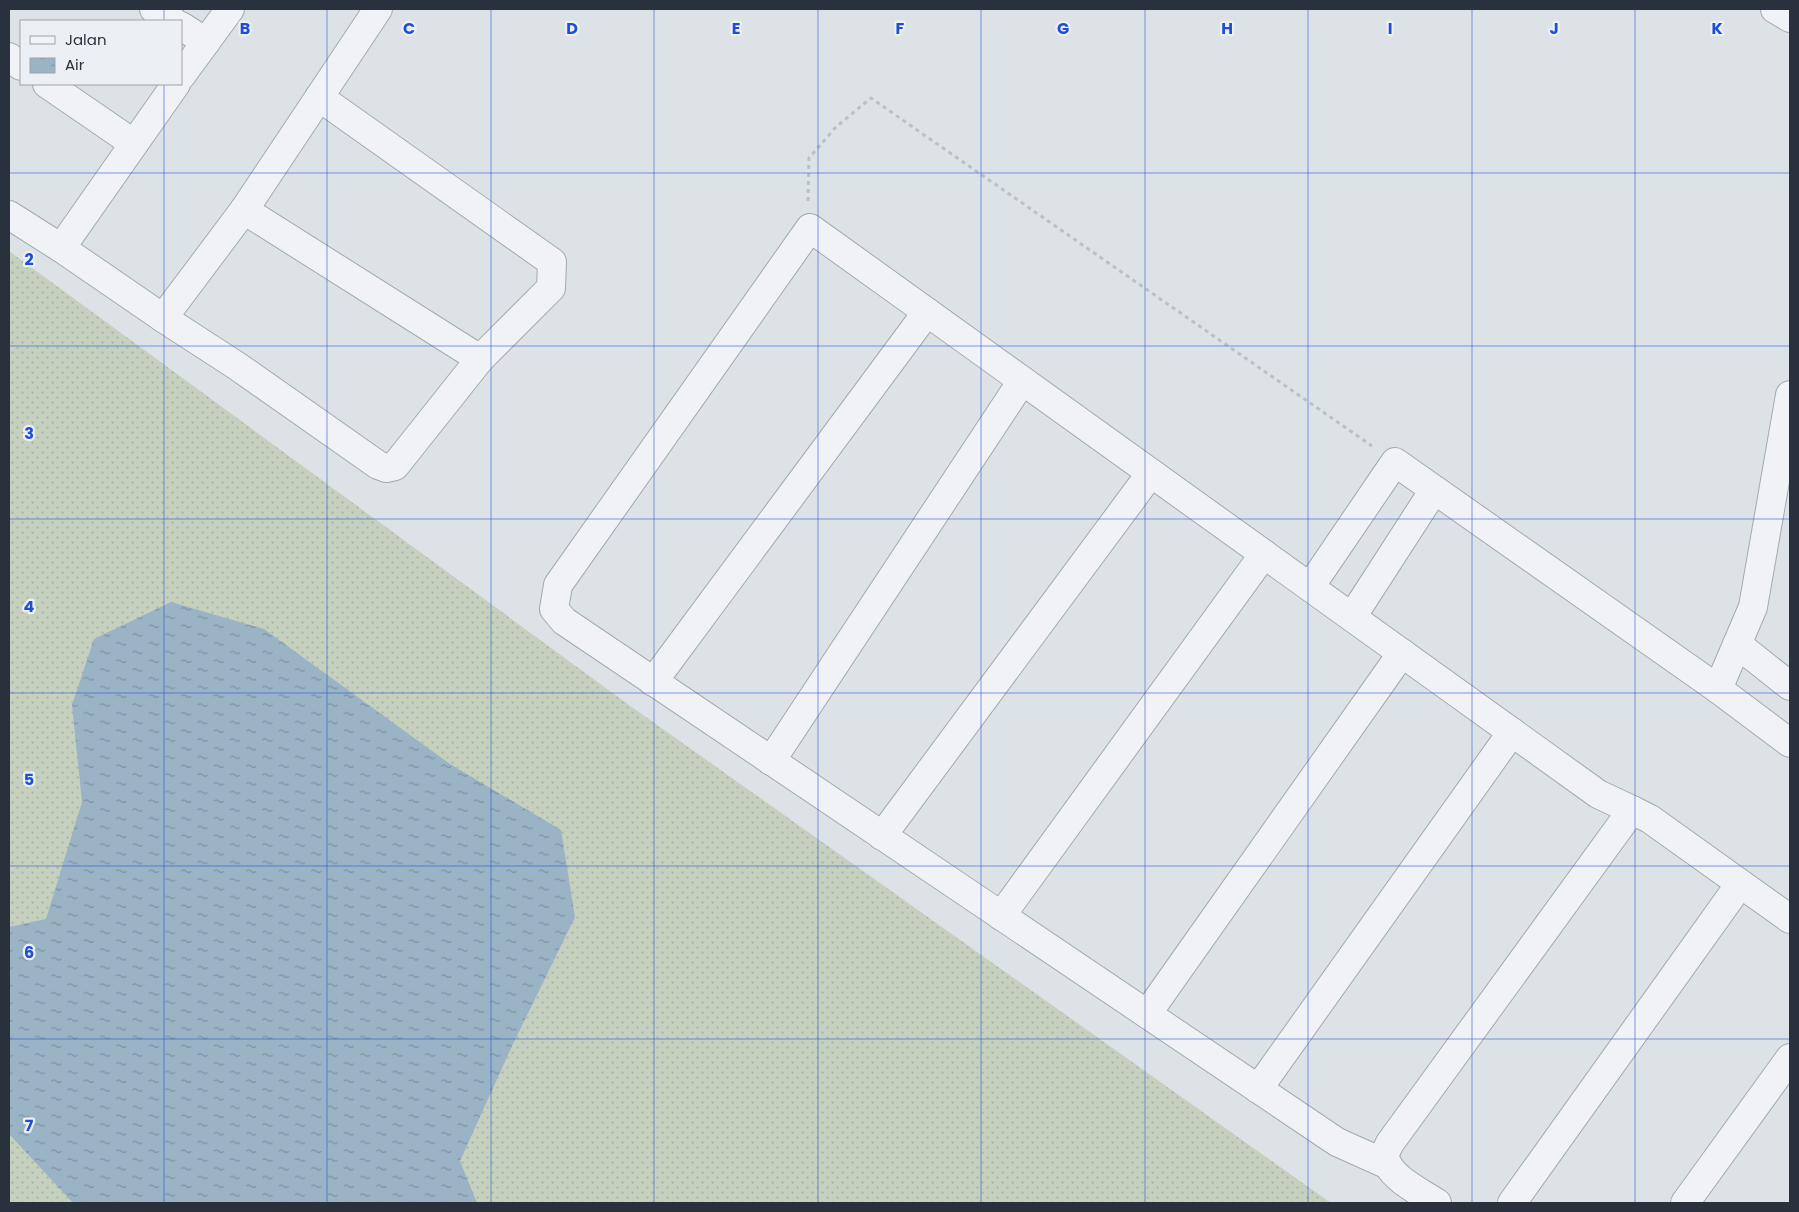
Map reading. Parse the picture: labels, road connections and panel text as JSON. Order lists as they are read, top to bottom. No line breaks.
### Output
{"legend":["Jalan","Air"],"grid":{"columns":["B","C","D","E","F","G","H","I","J","K"],"rows":["2","3","4","5","6","7"]}}
